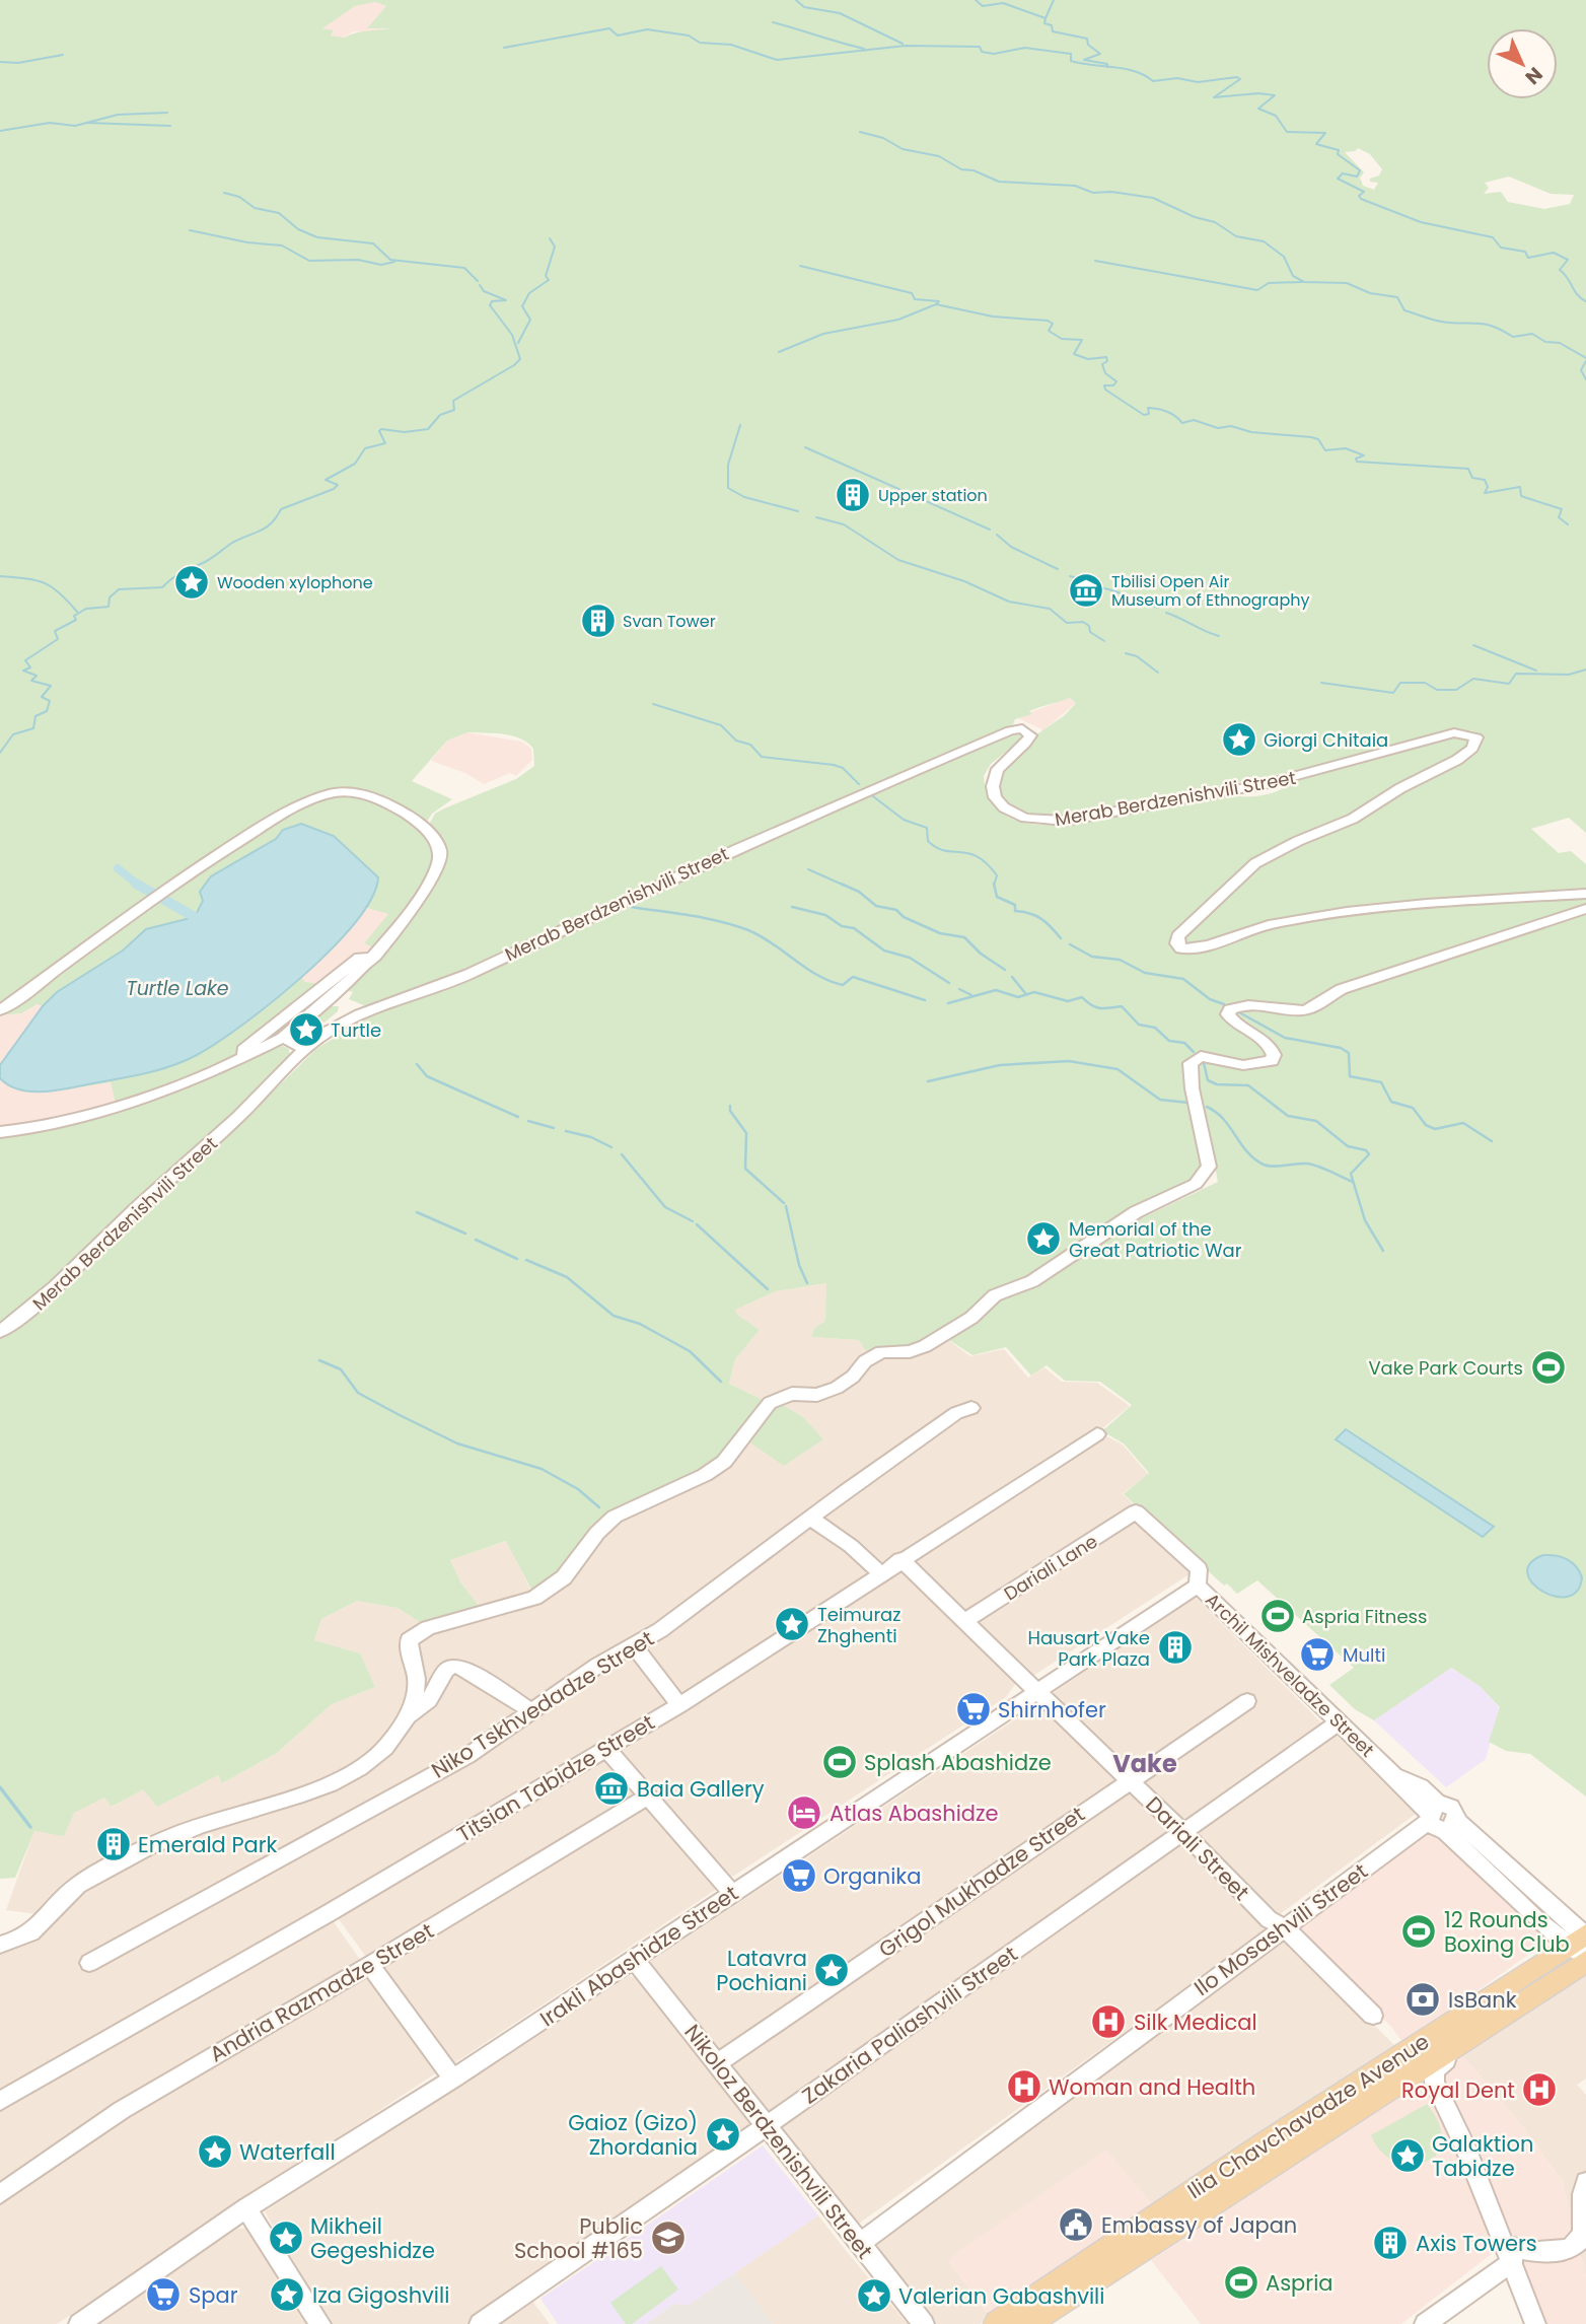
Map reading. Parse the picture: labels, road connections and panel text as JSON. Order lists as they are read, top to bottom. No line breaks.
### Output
{"streets":{"main road":["Ilia Chavchavadze Avenue"],"street":["Merab Berdzenishvili Street","Dariali Lane","Archil Mishveladze Street","Niko Tskhvedadze Street","Titsian Tabidze Street","Dariali Street","Grigol Mukhadze Street","Ilo Mosashvili Street","Irakli Abashidze Street","Andria Razmadze Street","Zakaria Paliashvili Street","Nikoloz Berdzenishvili Street"]},"crossings":[["Dariali Lane","Archil Mishveladze Street"],["Dariali Lane","Dariali Street"],["Archil Mishveladze Street","Ilo Mosashvili Street"],["Archil Mishveladze Street","Irakli Abashidze Street"],["Archil Mishveladze Street","Zakaria Paliashvili Street"],["Archil Mishveladze Street","Ilia Chavchavadze Avenue"],["Titsian Tabidze Street","Dariali Street"],["Dariali Street","Grigol Mukhadze Street"],["Dariali Street","Ilo Mosashvili Street"],["Dariali Street","Irakli Abashidze Street"],["Dariali Street","Zakaria Paliashvili Street"],["Grigol Mukhadze Street","Nikoloz Berdzenishvili Street"],["Ilo Mosashvili Street","Nikoloz Berdzenishvili Street"],["Irakli Abashidze Street","Nikoloz Berdzenishvili Street"],["Zakaria Paliashvili Street","Nikoloz Berdzenishvili Street"]],"districts":["Vake"],"water":["Turtle Lake"],"places":{"building":["Upper station","Svan Tower","Hausart Vake Park Plaza","Emerald Park","Axis Towers"],"place":["Wooden xylophone","Giorgi Chitaia","Turtle","Memorial of the Great Patriotic War","Teimuraz Zhghenti","Latavra Pochiani","Gaioz (Gizo) Zhordania","Waterfall","Galaktion Tabidze","Mikheil Gegeshidze","Iza Gigoshvili","Valerian Gabashvili"],"museum":["Tbilisi Open Air Museum of Ethnography","Baia Gallery"],"sports":["Vake Park Courts","Aspria Fitness","Splash Abashidze","12 Rounds Boxing Club","Aspria"],"supermarket":["Multi","Shirnhofer","Organika","Spar"],"hotel":["Atlas Abashidze"],"bank":["IsBank"],"hospital":["Silk Medical","Woman and Health","Royal Dent"],"public building":["Embassy of Japan"],"school or university":["Public School #165"]},"north":"bottom right"}
